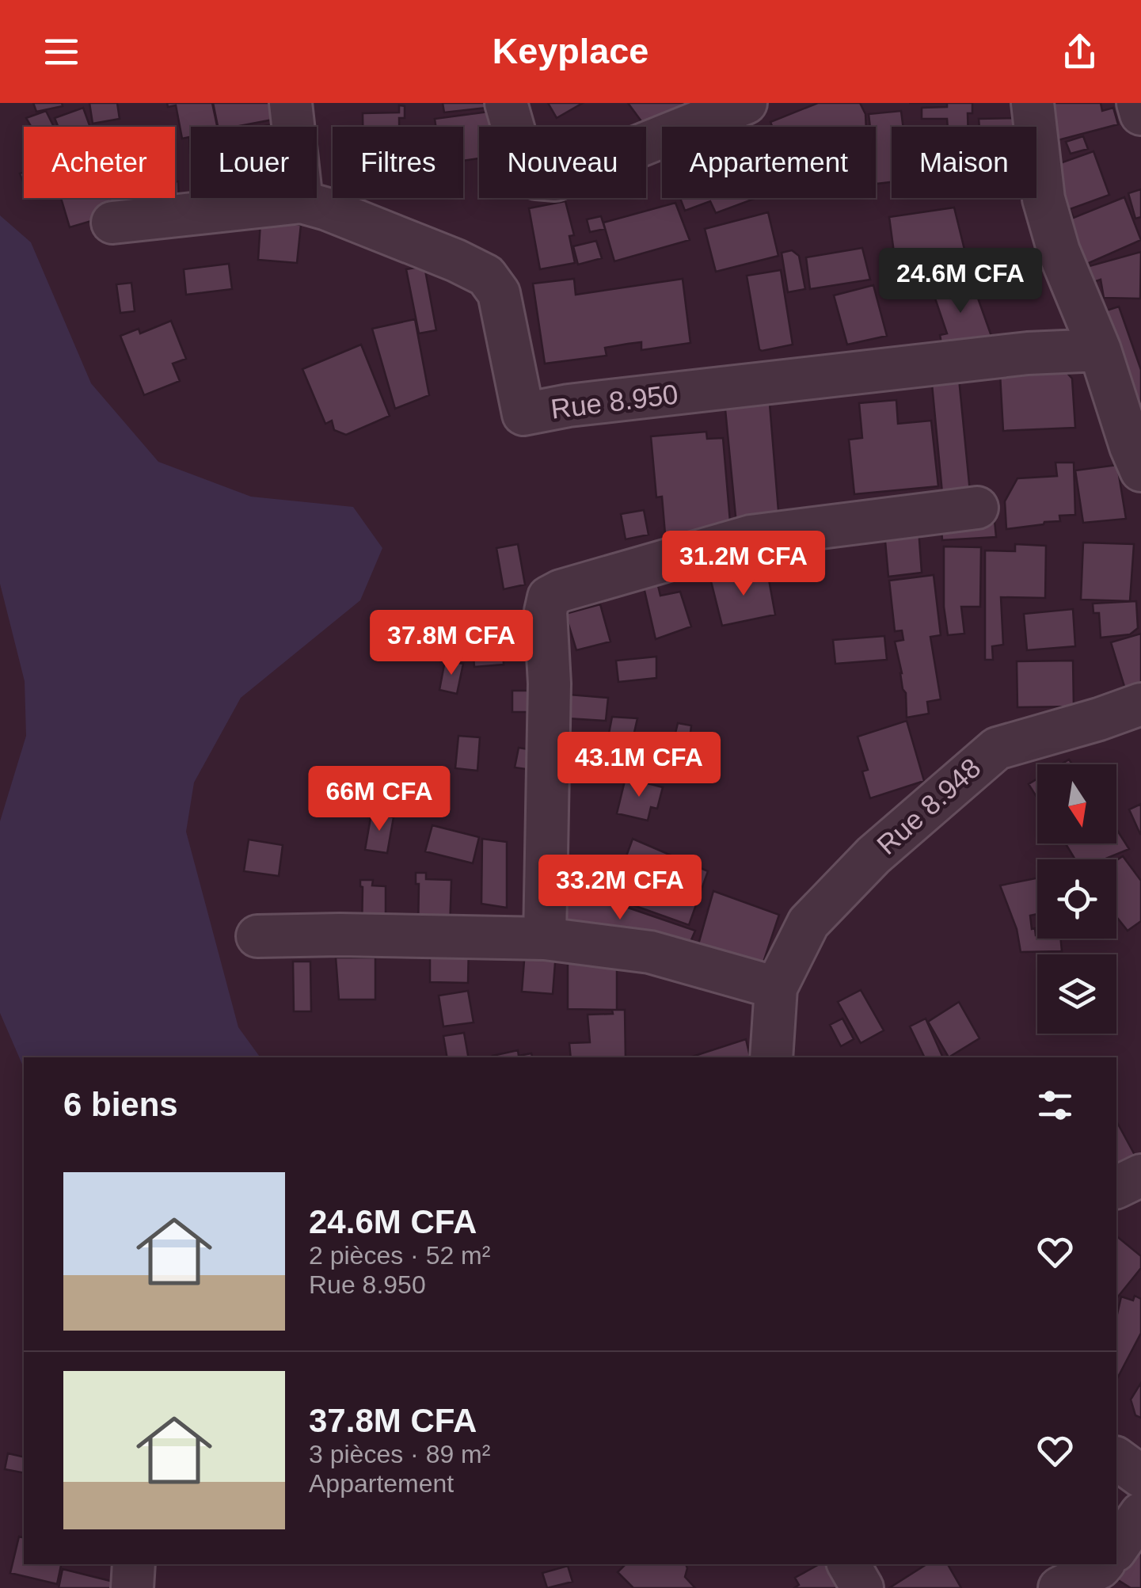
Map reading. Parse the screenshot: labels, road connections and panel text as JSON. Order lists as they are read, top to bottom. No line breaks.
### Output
{"streets":{"street":["Rue 8.950","Rue 8.948"]},"north":"bottom","page":{"header":"Keyplace","chip":["Acheter","Louer","Filtres","Nouveau","Appartement","Maison"],"price":["24.6M CFA","31.2M CFA","37.8M CFA","43.1M CFA","66M CFA","33.2M CFA"],"heading":"6 biens","list":[{"name":"24.6M CFA","note":"2 pièces · 52 m² · Rue 8.950"},{"name":"37.8M CFA","note":"3 pièces · 89 m² · Appartement"}]}}
